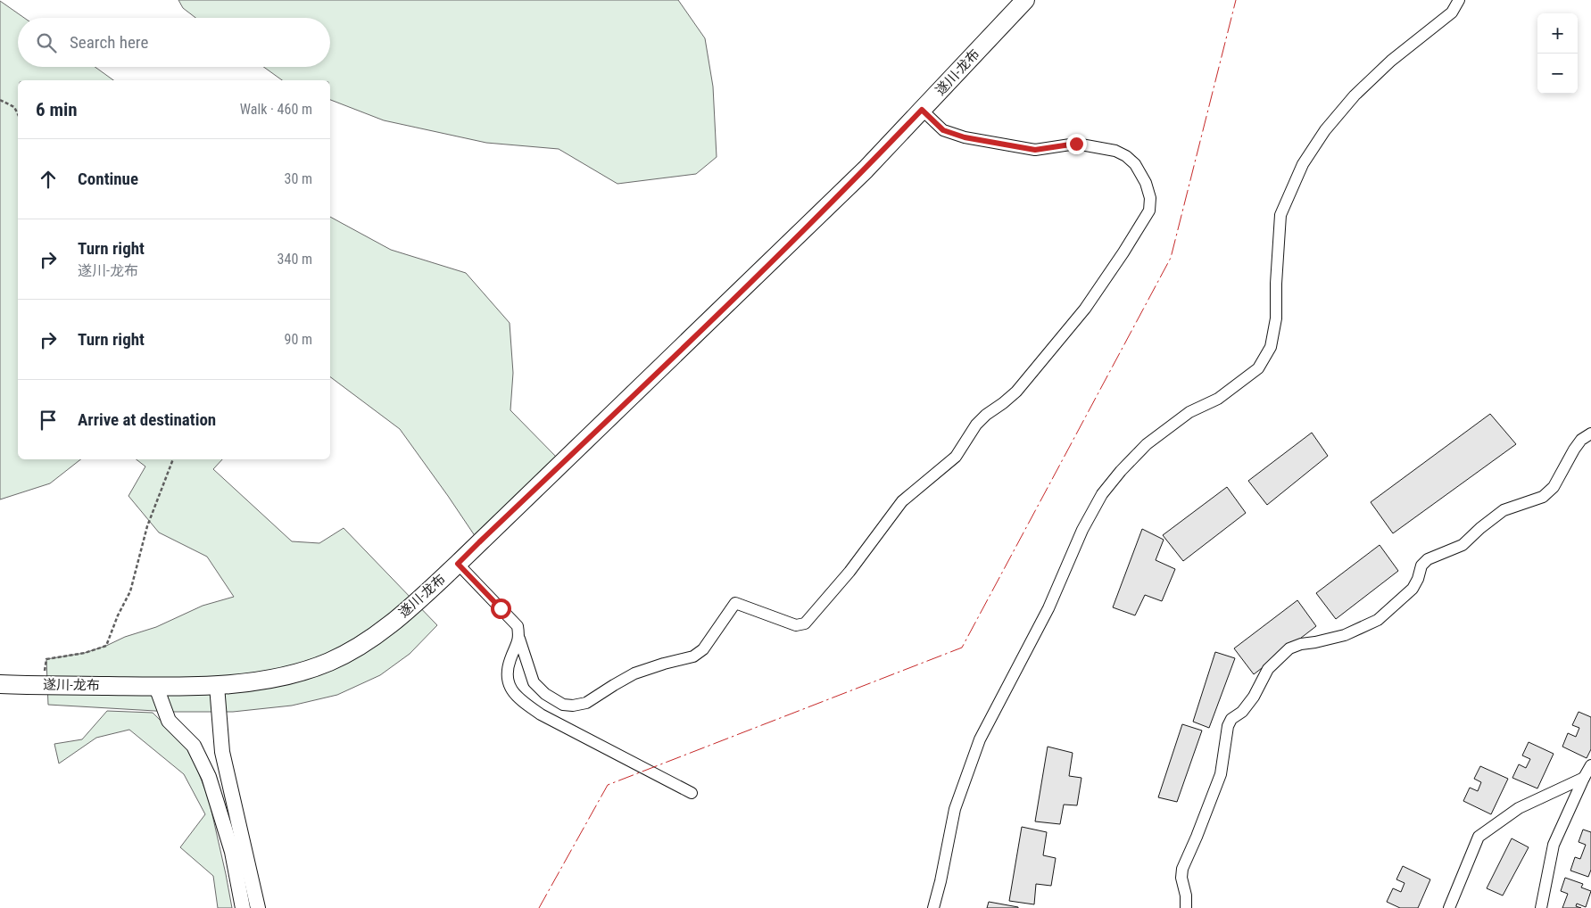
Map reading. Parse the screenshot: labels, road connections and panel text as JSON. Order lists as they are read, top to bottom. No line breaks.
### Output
{"streets":{"main road":["遂川-龙布"]},"page":{"map_buttons":["+","−"],"search":"Search here","heading":["6 min","Walk · 460 m"],"list":[["Continue","30 m"],["Turn right","遂川-龙布","340 m"],["Turn right","90 m"],"Arrive at destination"]}}
